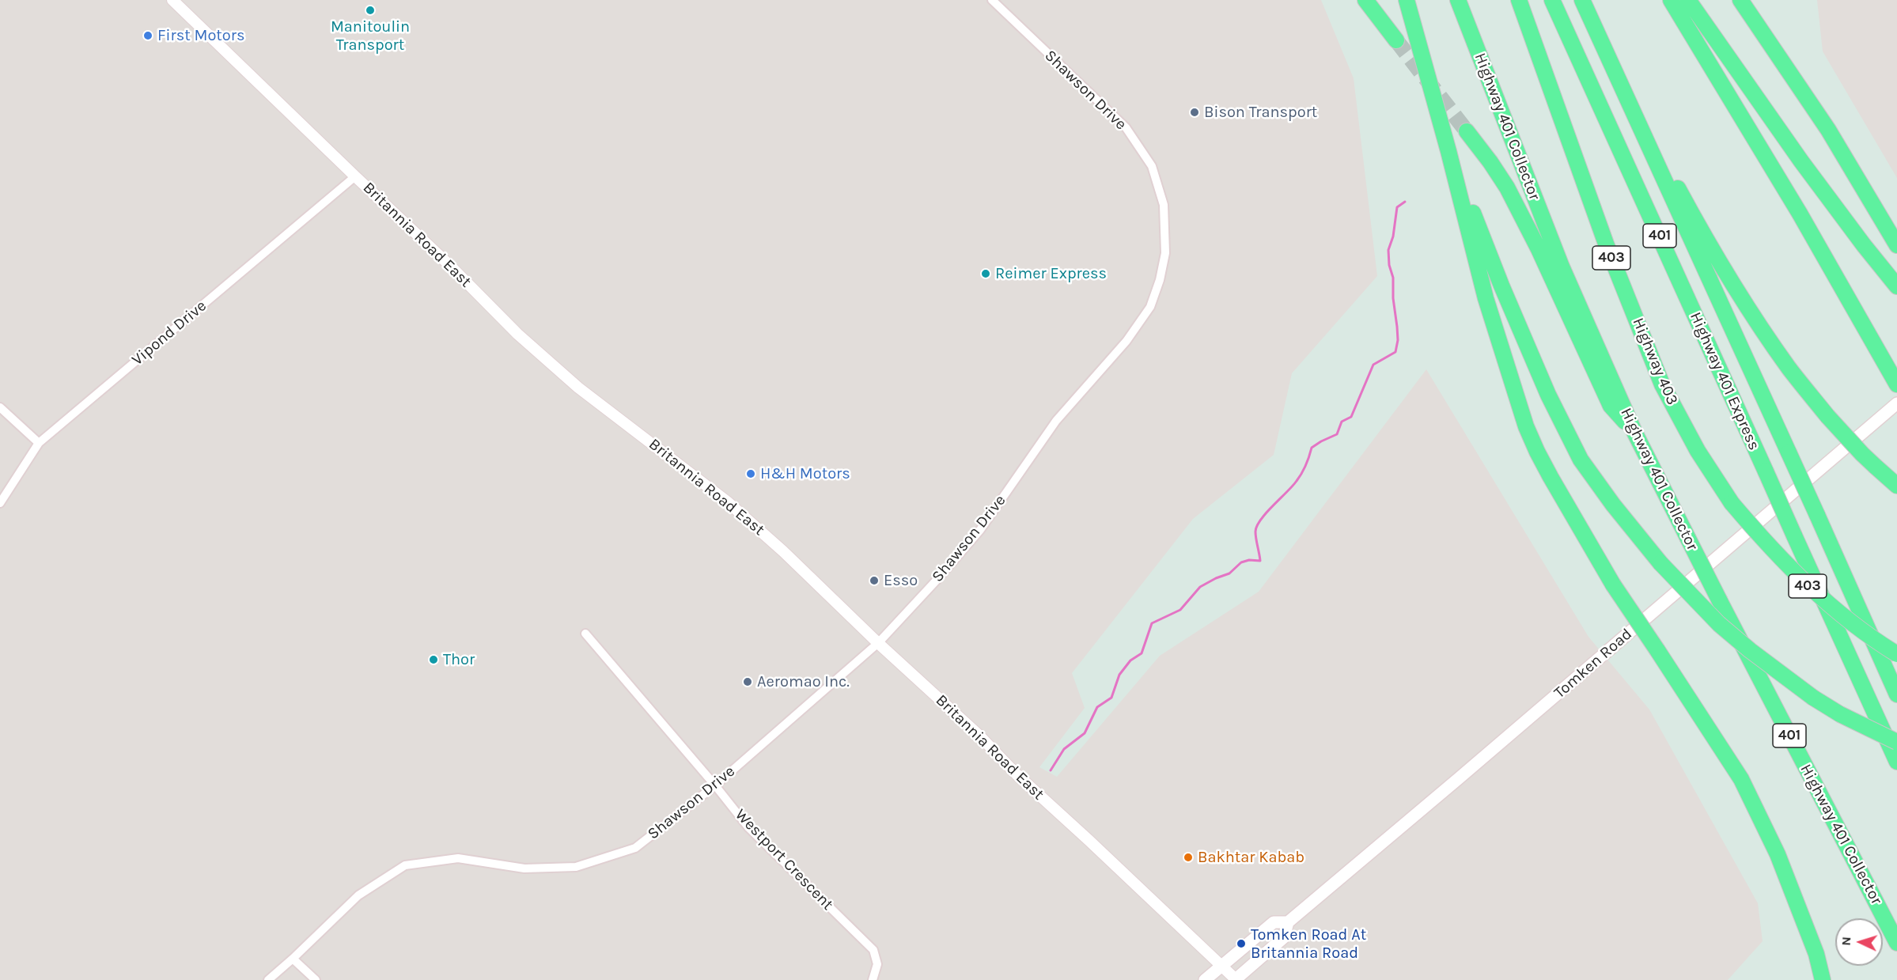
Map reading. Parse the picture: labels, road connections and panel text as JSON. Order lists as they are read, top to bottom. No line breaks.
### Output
{"streets":{"highway":["Highway 401 Collector","401","403","Highway 403","Highway 401 Express"],"main road":["Tomken Road"],"street":["Shawson Drive","Britannia Road East","Vipond Drive","Westport Crescent"]},"crossings":[["Shawson Drive","Britannia Road East"],["Shawson Drive","Westport Crescent"],["Britannia Road East","Vipond Drive"],["Britannia Road East","Tomken Road"]],"places":["Manitoulin Transport","First Motors","Bison Transport","Reimer Express","H&H Motors","Esso","Thor","Aeromao Inc.","Bakhtar Kabab","Tomken Road At Britannia Road"],"north":"left"}
